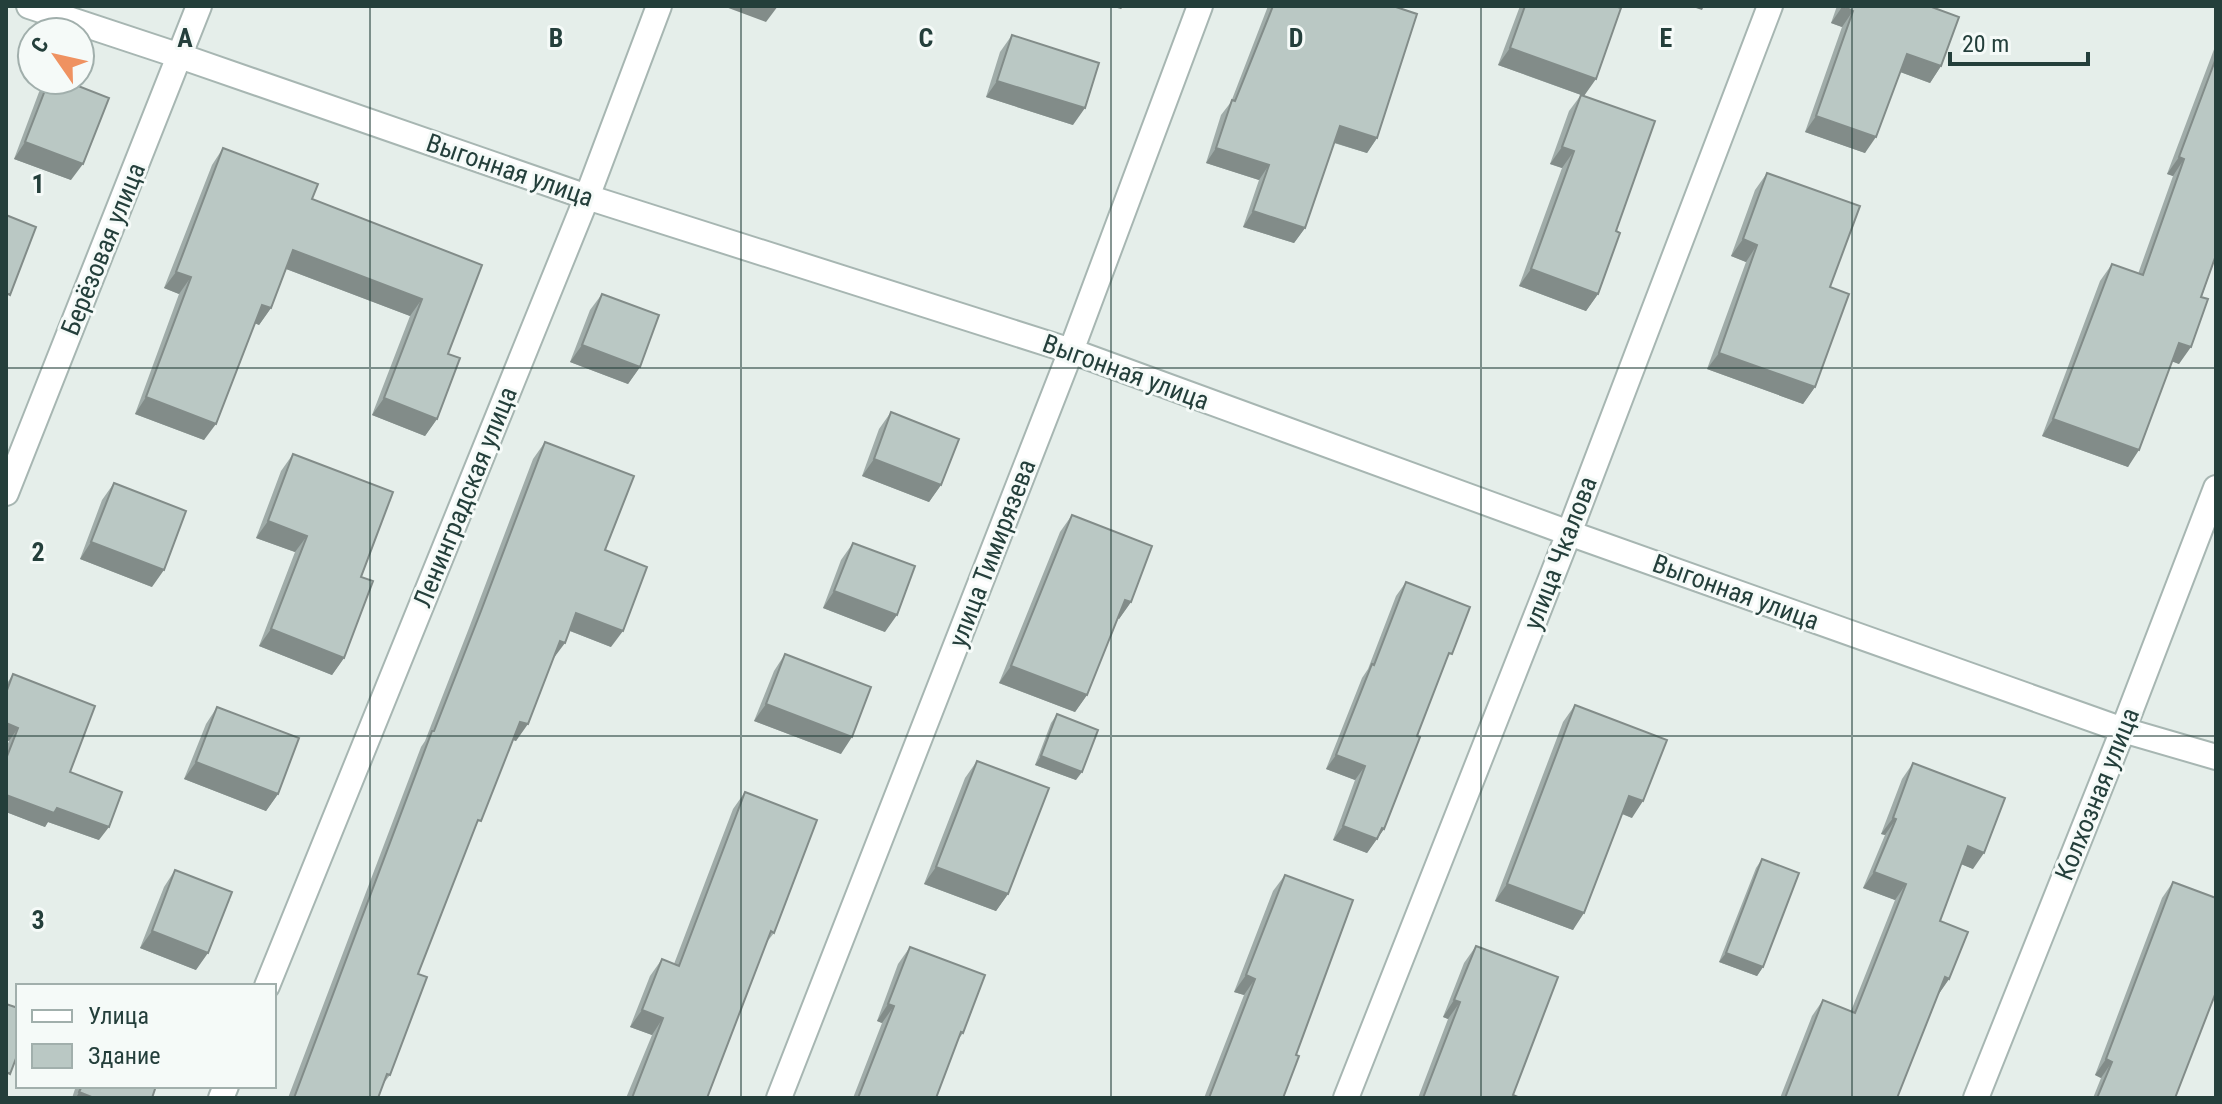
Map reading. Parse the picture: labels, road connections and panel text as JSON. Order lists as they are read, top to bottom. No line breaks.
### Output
{"streets":{"street":["Выгонная улица","Берёзовая улица","Ленинградская улица","улица Тимирязева","улица Чкалова","Колхозная улица"]},"crossings":[["Выгонная улица","Берёзовая улица"],["Выгонная улица","Ленинградская улица"],["Выгонная улица","улица Тимирязева"],["Выгонная улица","улица Чкалова"],["Выгонная улица","Колхозная улица"]],"legend":["Улица","Здание"],"scale_bar":"20 m","north":"top left","grid":{"columns":["A","B","C","D","E"],"rows":["1","2","3"]}}
